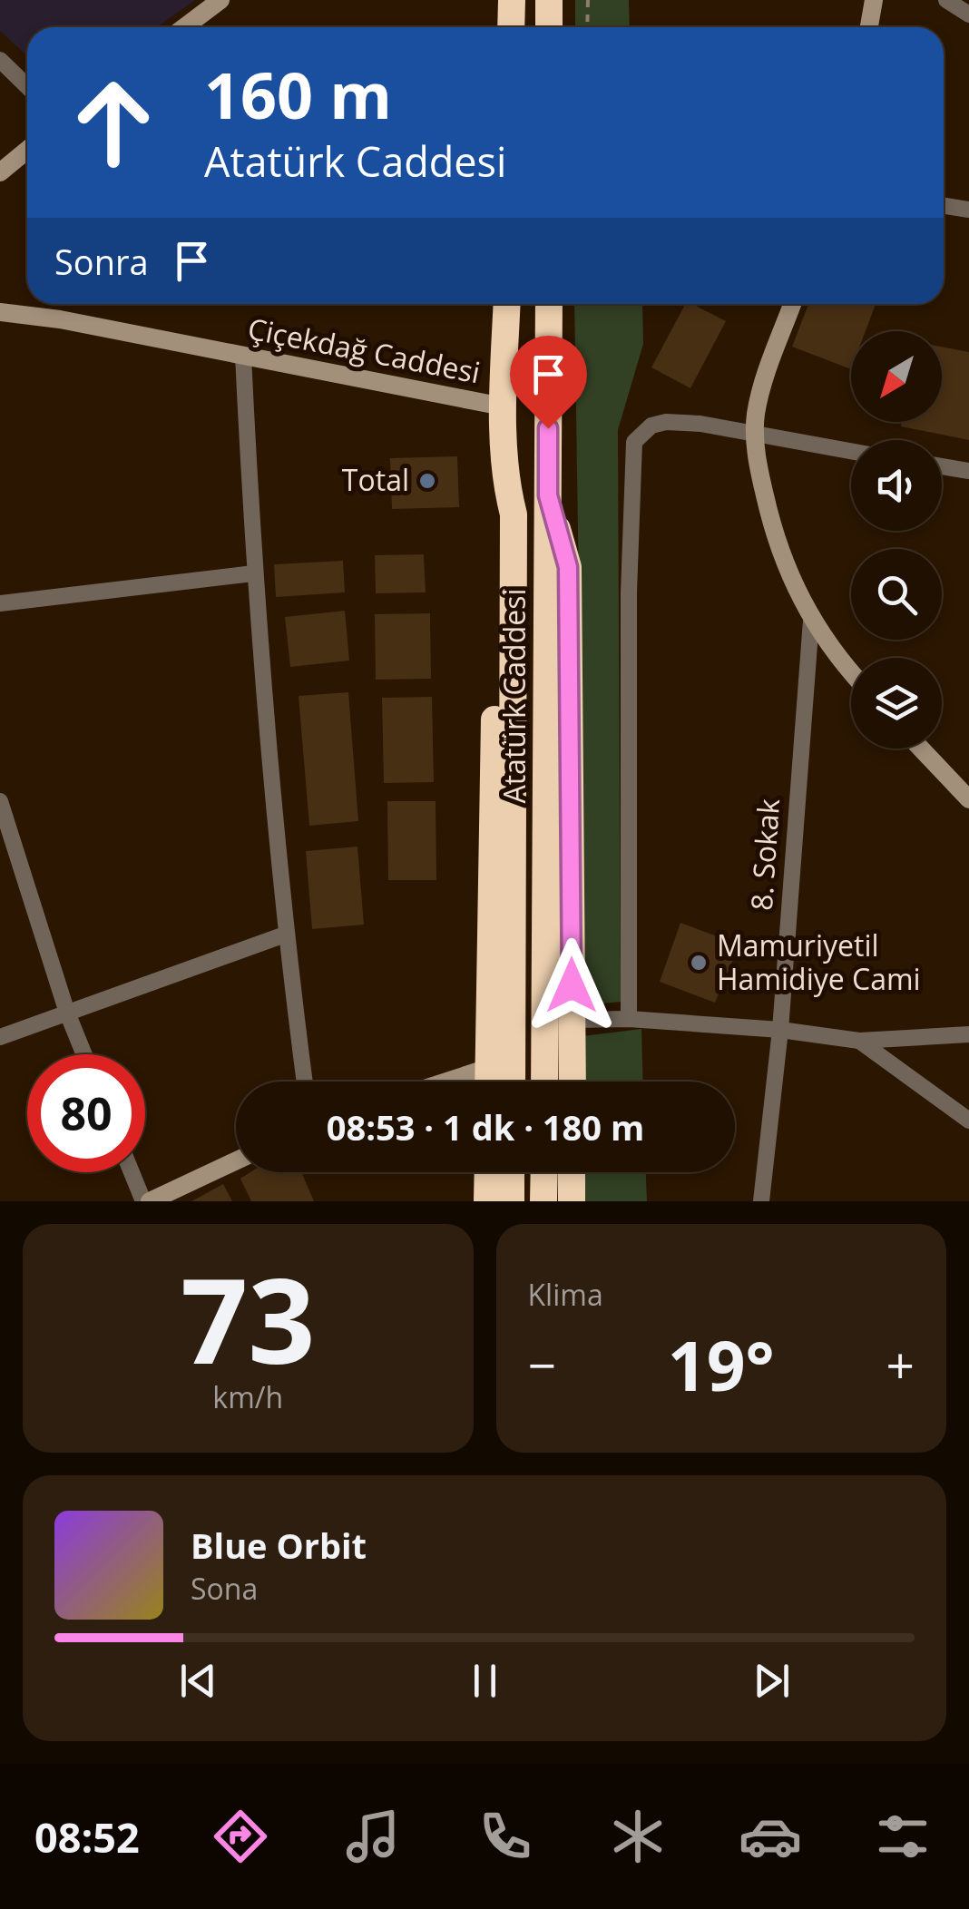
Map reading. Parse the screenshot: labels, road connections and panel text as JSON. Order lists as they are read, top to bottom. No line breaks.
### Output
{"streets":{"highway":["Atatürk Caddesi"],"street":["Çiçekdağ Caddesi","8. Sokak"]},"places":["Total","Mamuriyetil Hamidiye Cami"],"north":"bottom left","page":{"turn":["160 m","Atatürk Caddesi"],"then":"Sonra","limit":"80","trip":"08:53 · 1 dk · 180 m","tile":[["73","km/h"],"Klima"],"heat":["−","19°","+"],"song":["Blue Orbit","Sona"],"tabs":"08:52"}}
